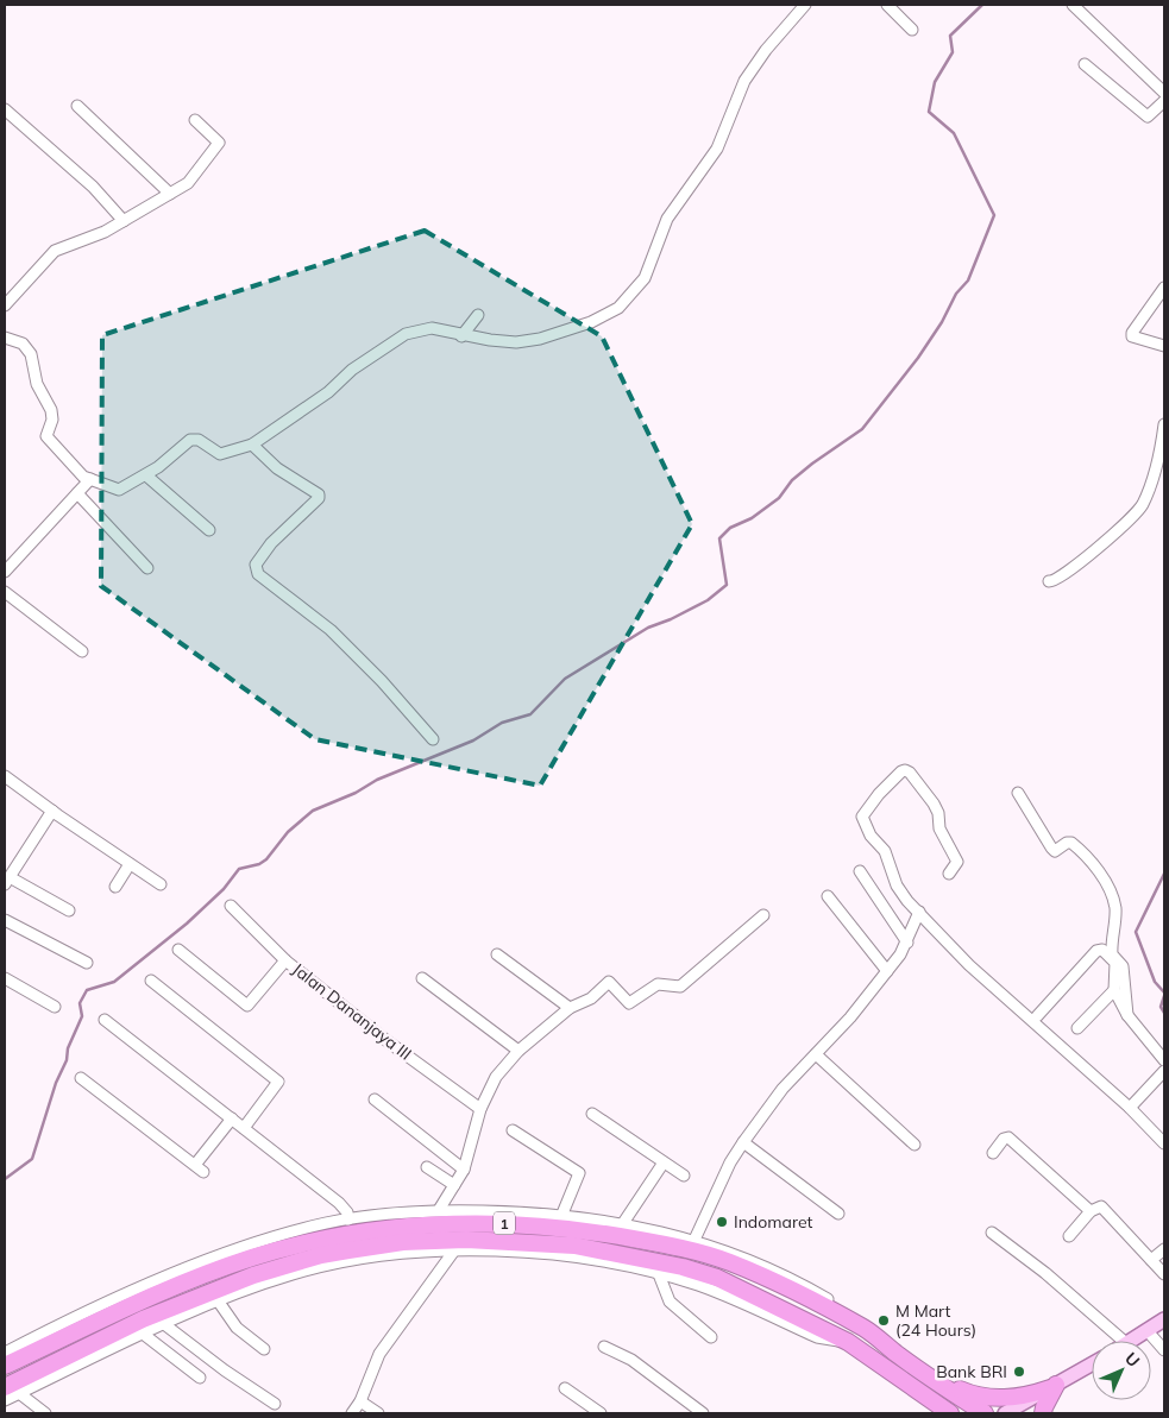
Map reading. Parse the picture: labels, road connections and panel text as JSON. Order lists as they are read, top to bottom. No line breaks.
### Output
{"streets":{"highway":["1"],"street":["Jalan Dananjaya III"]},"places":["Indomaret","M Mart (24 Hours)","Bank BRI"],"north":"top right"}
